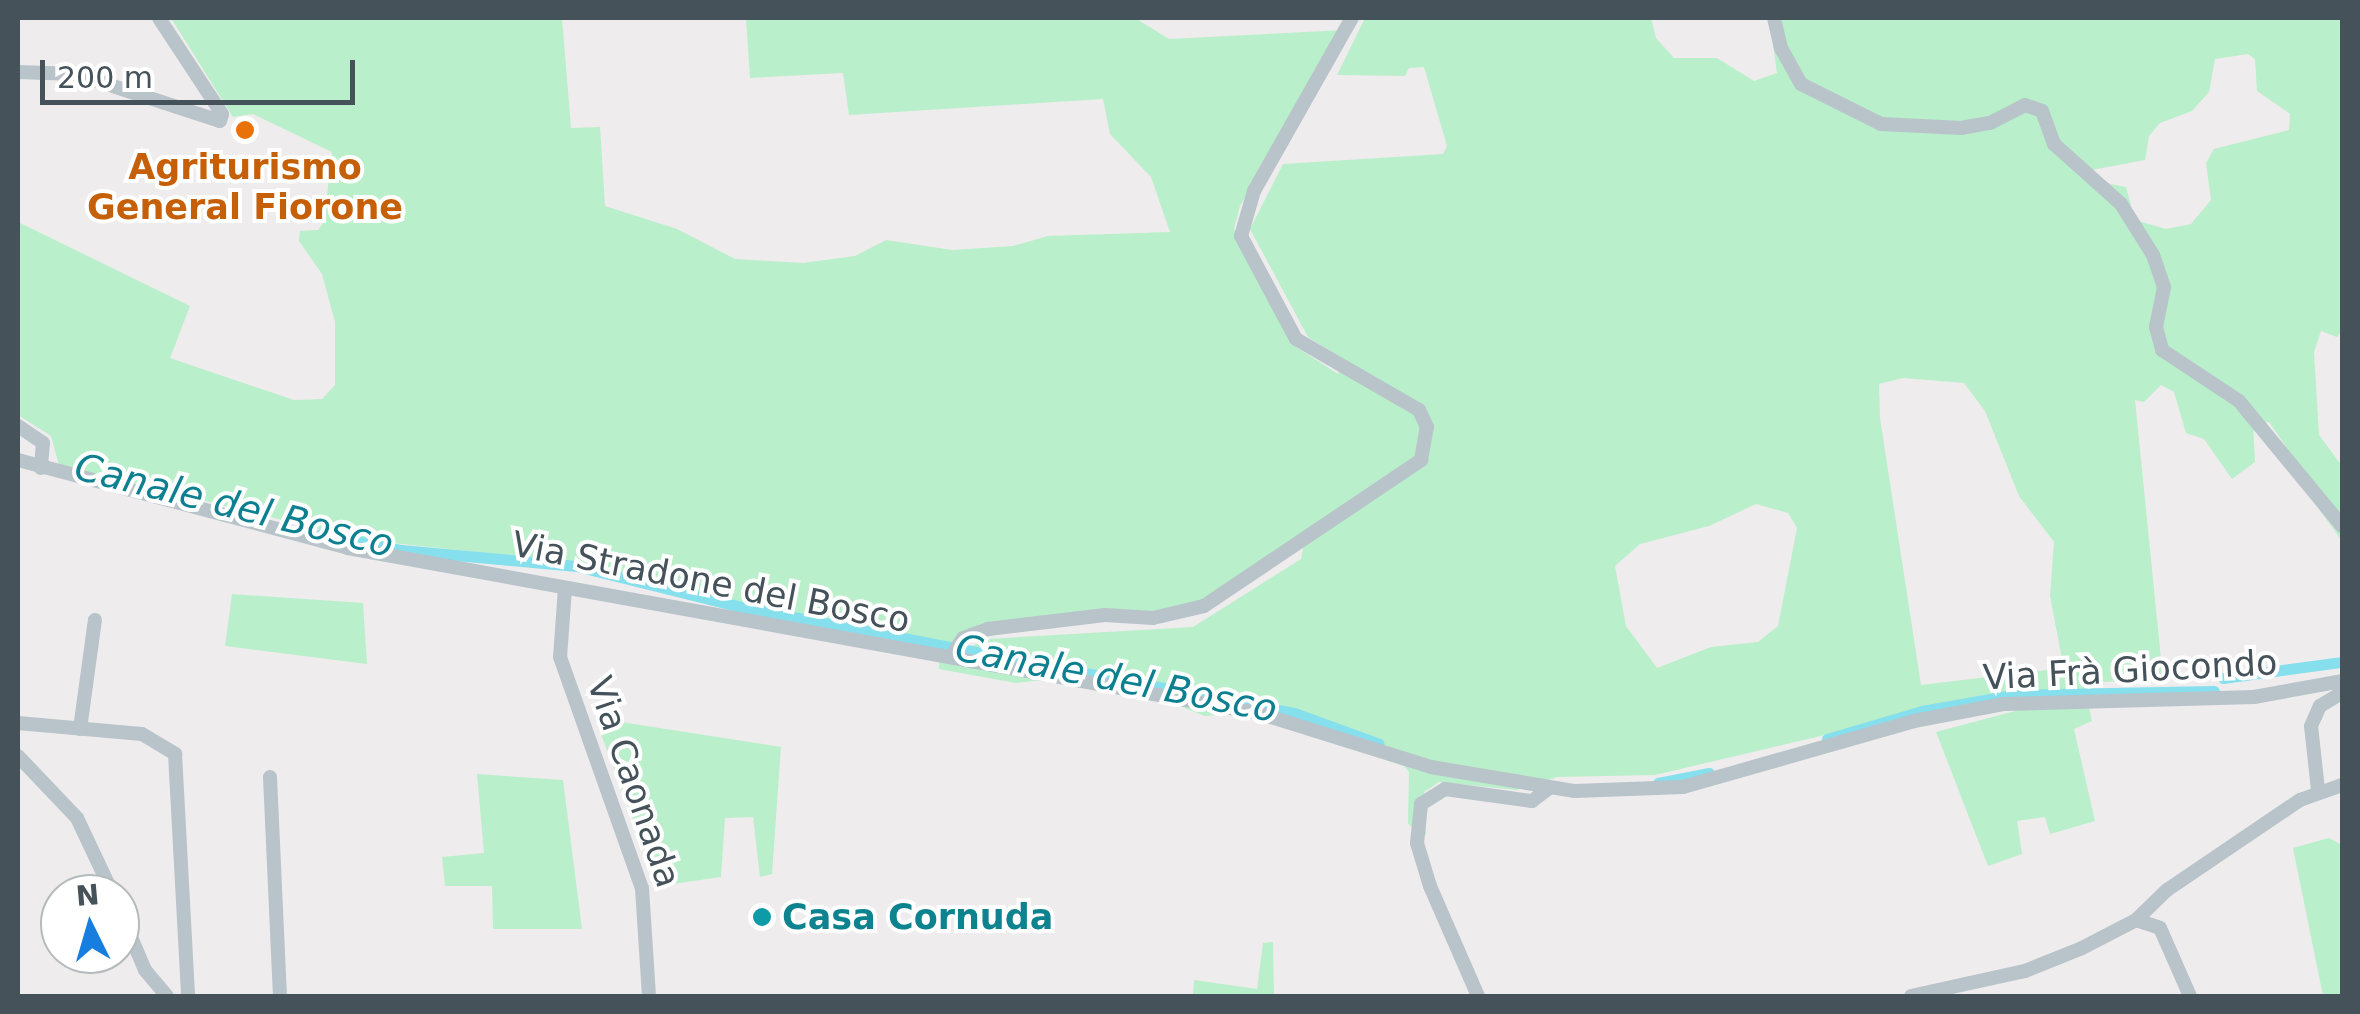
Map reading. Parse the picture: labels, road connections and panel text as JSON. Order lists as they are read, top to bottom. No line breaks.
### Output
{"streets":{"street":["Via Stradone del Bosco","Via Frà Giocondo","Via Caonada"]},"crossings":[["Via Stradone del Bosco","Via Frà Giocondo"],["Via Stradone del Bosco","Via Caonada"]],"water":["Canale del Bosco"],"places":["Agriturismo General Fiorone","Casa Cornuda"],"scale_bar":"200 m","north":"top"}
